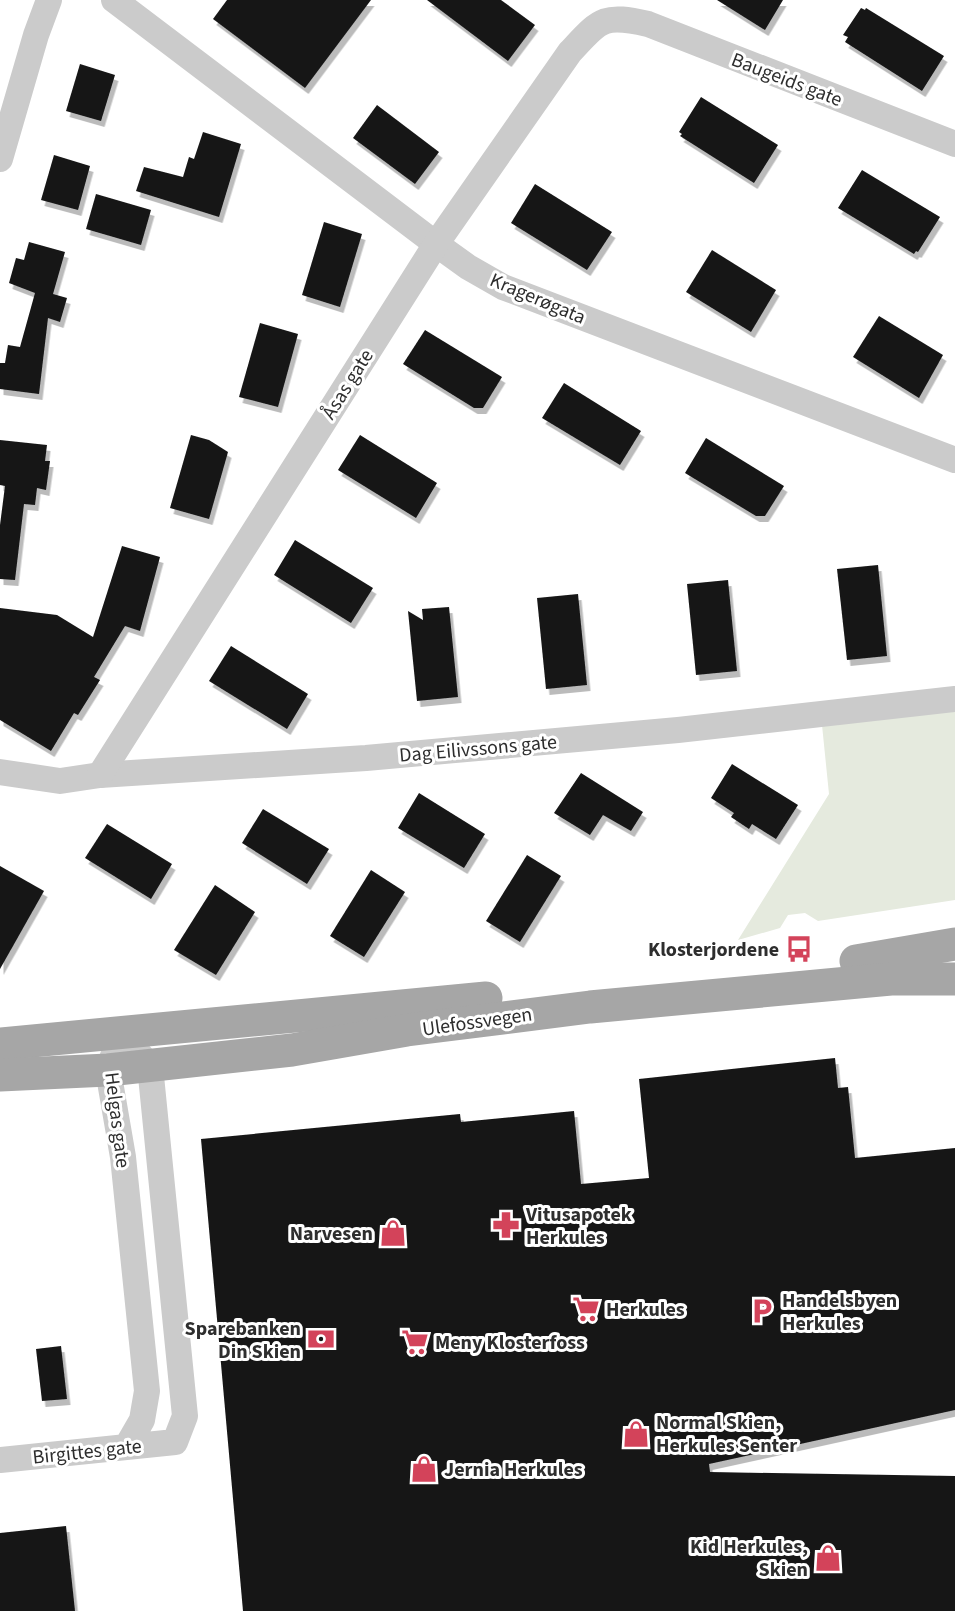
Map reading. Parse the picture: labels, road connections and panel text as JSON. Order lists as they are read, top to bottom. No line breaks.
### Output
{"streets":{"main road":["Ulefossvegen"],"street":["Baugeids gate","Kragerøgata","Åsas gate","Dag Eilivssons gate","Helgas gate","Birgittes gate"]},"crossings":[["Baugeids gate","Åsas gate"],["Kragerøgata","Åsas gate"],["Åsas gate","Dag Eilivssons gate"],["Ulefossvegen","Helgas gate"],["Helgas gate","Birgittes gate"]],"places":{"bus stop":["Klosterjordene"],"pharmacy":["Vitusapotek Herkules"],"shop":["Narvesen","Normal Skien, Herkules Senter","Jernia Herkules","Kid Herkules, Skien"],"supermarket":["Herkules","Meny Klosterfoss"],"parking":["Handelsbyen Herkules"],"bank":["Sparebanken Din Skien"]}}
